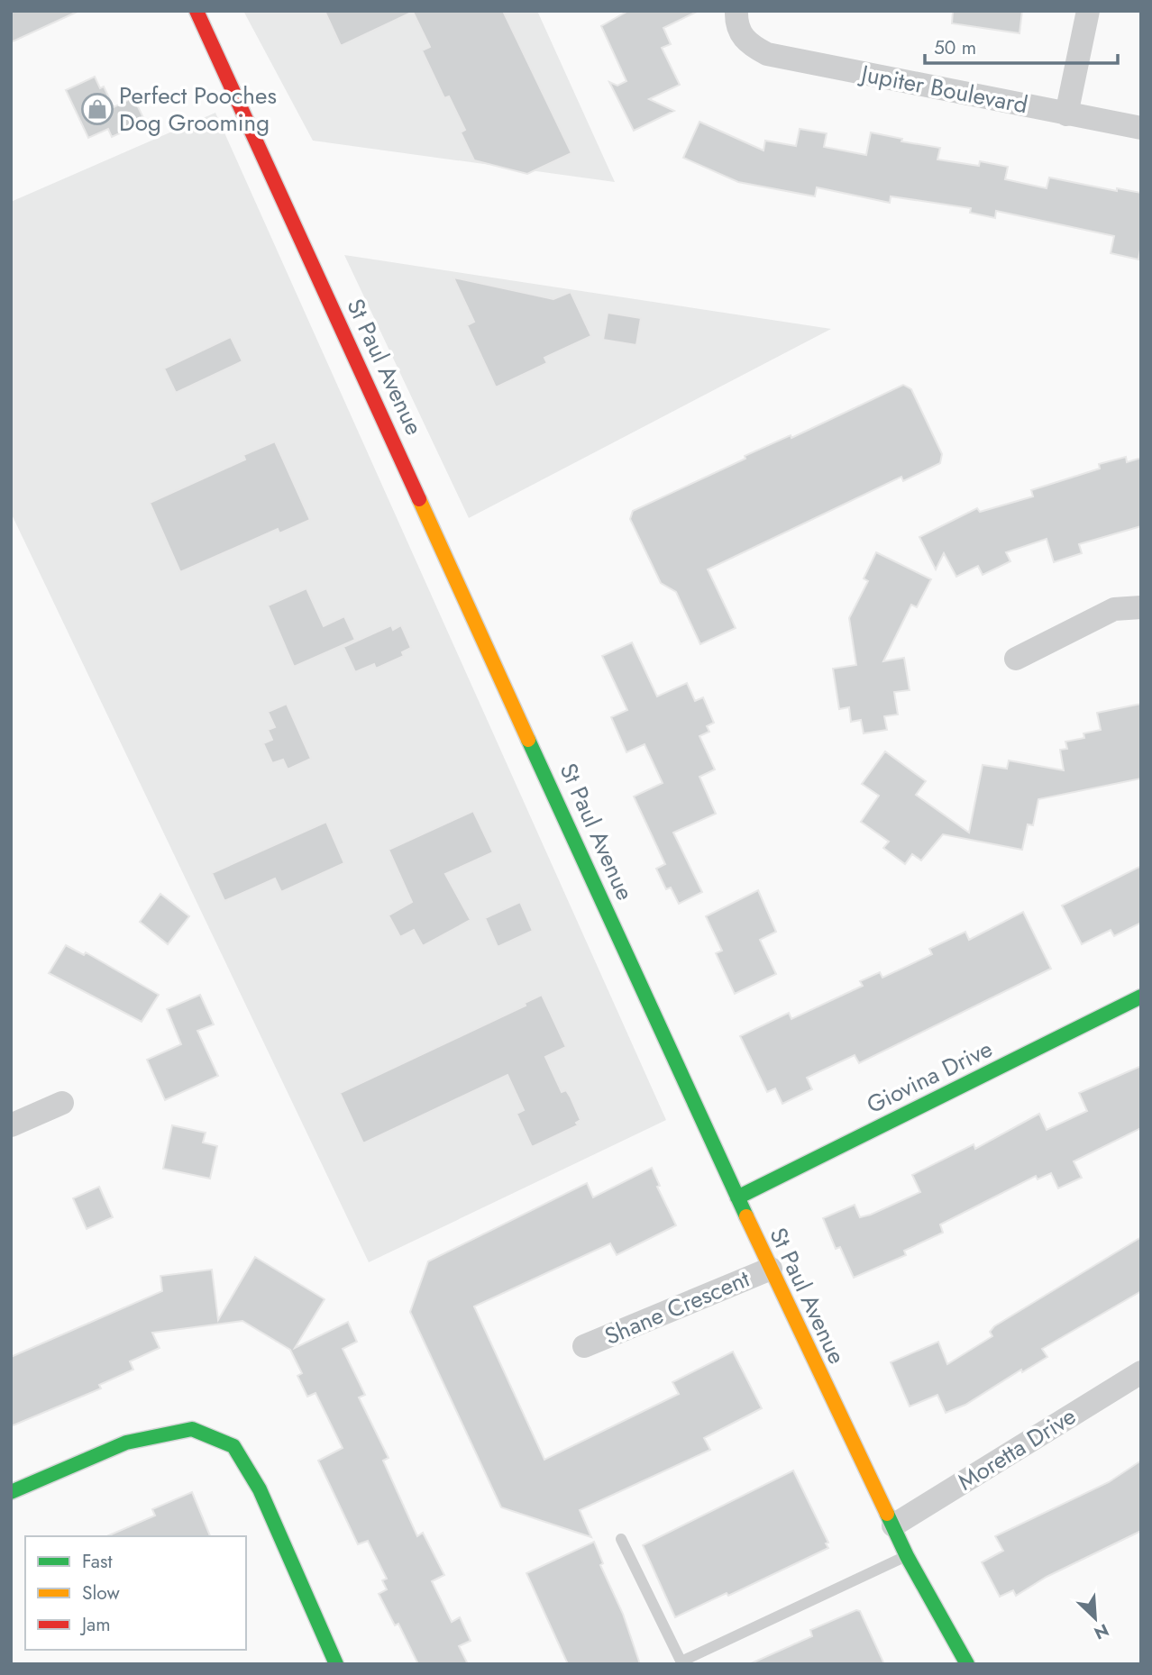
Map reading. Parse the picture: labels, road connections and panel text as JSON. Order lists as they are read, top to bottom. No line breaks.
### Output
{"streets":{"main road":["St Paul Avenue","Giovina Drive"],"street":["Jupiter Boulevard","Shane Crescent","Moretta Drive"]},"crossings":[["St Paul Avenue","Giovina Drive"],["St Paul Avenue","Shane Crescent"],["St Paul Avenue","Moretta Drive"]],"places":{"shop":["Perfect Pooches Dog Grooming"]},"legend":["Fast","Slow","Jam"],"scale_bar":"50 m","north":"bottom right"}
